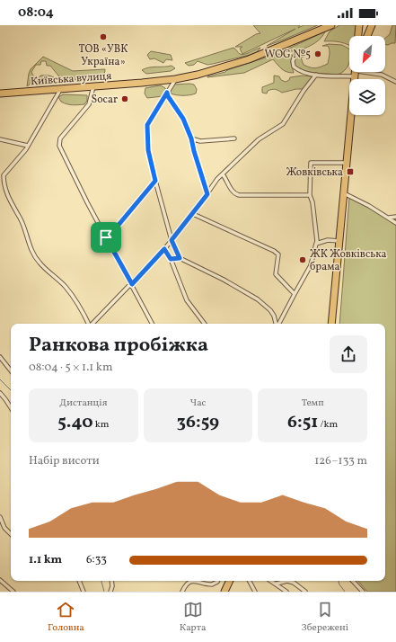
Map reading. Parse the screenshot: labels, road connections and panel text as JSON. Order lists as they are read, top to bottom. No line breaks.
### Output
{"streets":{"highway":["Київська вулиця"]},"places":{"other":["ТОВ «УВК Україна»","WOG №5","Socar","ЖК Жовківська брама"],"transit":["Жовківська"]},"north":"bottom left","page":{"status":"08:04","heading":["Ранкова пробіжка","08:04 · 5 × 1.1 km"],"stats":[["Дистанція","5.40 km"],["Час","36:59"],["Темп","6:51 /km"]],"chart":["Набір висоти","126–133 m"],"list":[{"name":"1.1 km","note":"6:33"}],"tabs":["Головна","Карта","Збережені"]}}
